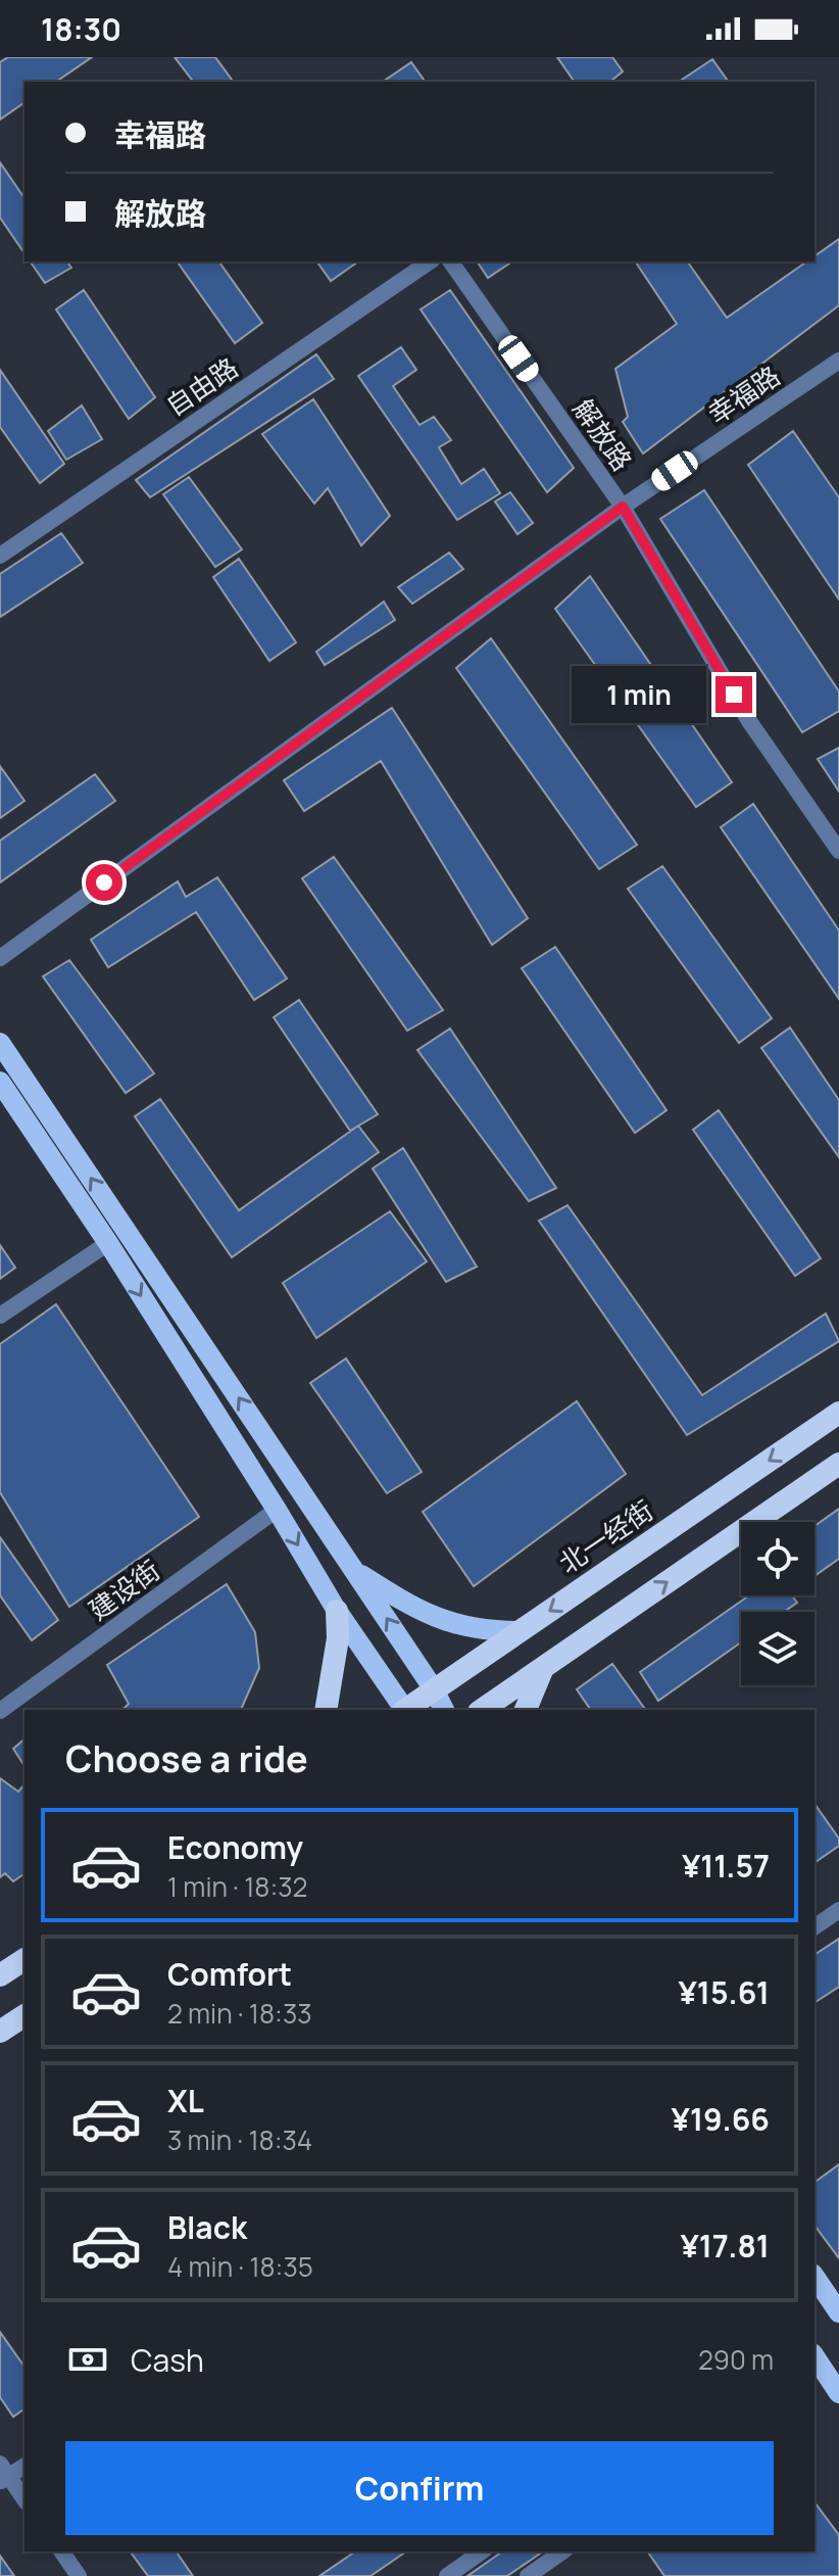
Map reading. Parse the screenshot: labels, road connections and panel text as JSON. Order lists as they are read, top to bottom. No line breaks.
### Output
{"streets":{"highway":["北一经街"],"street":["自由路","幸福路","解放路","建设街"]},"crossings":[["幸福路","解放路"]],"page":{"status":"18:30","banner":["幸福路","解放路"],"bubble":"1 min","heading":"Choose a ride","list":[{"name":"Economy","note":"1 min · 18:32","value":"¥11.57"},{"name":"Comfort","note":"2 min · 18:33","value":"¥15.61"},{"name":"XL","note":"3 min · 18:34","value":"¥19.66"},{"name":"Black","note":"4 min · 18:35","value":"¥17.81"}],"pay":["Cash","290 m"],"buttons":"Confirm"}}
